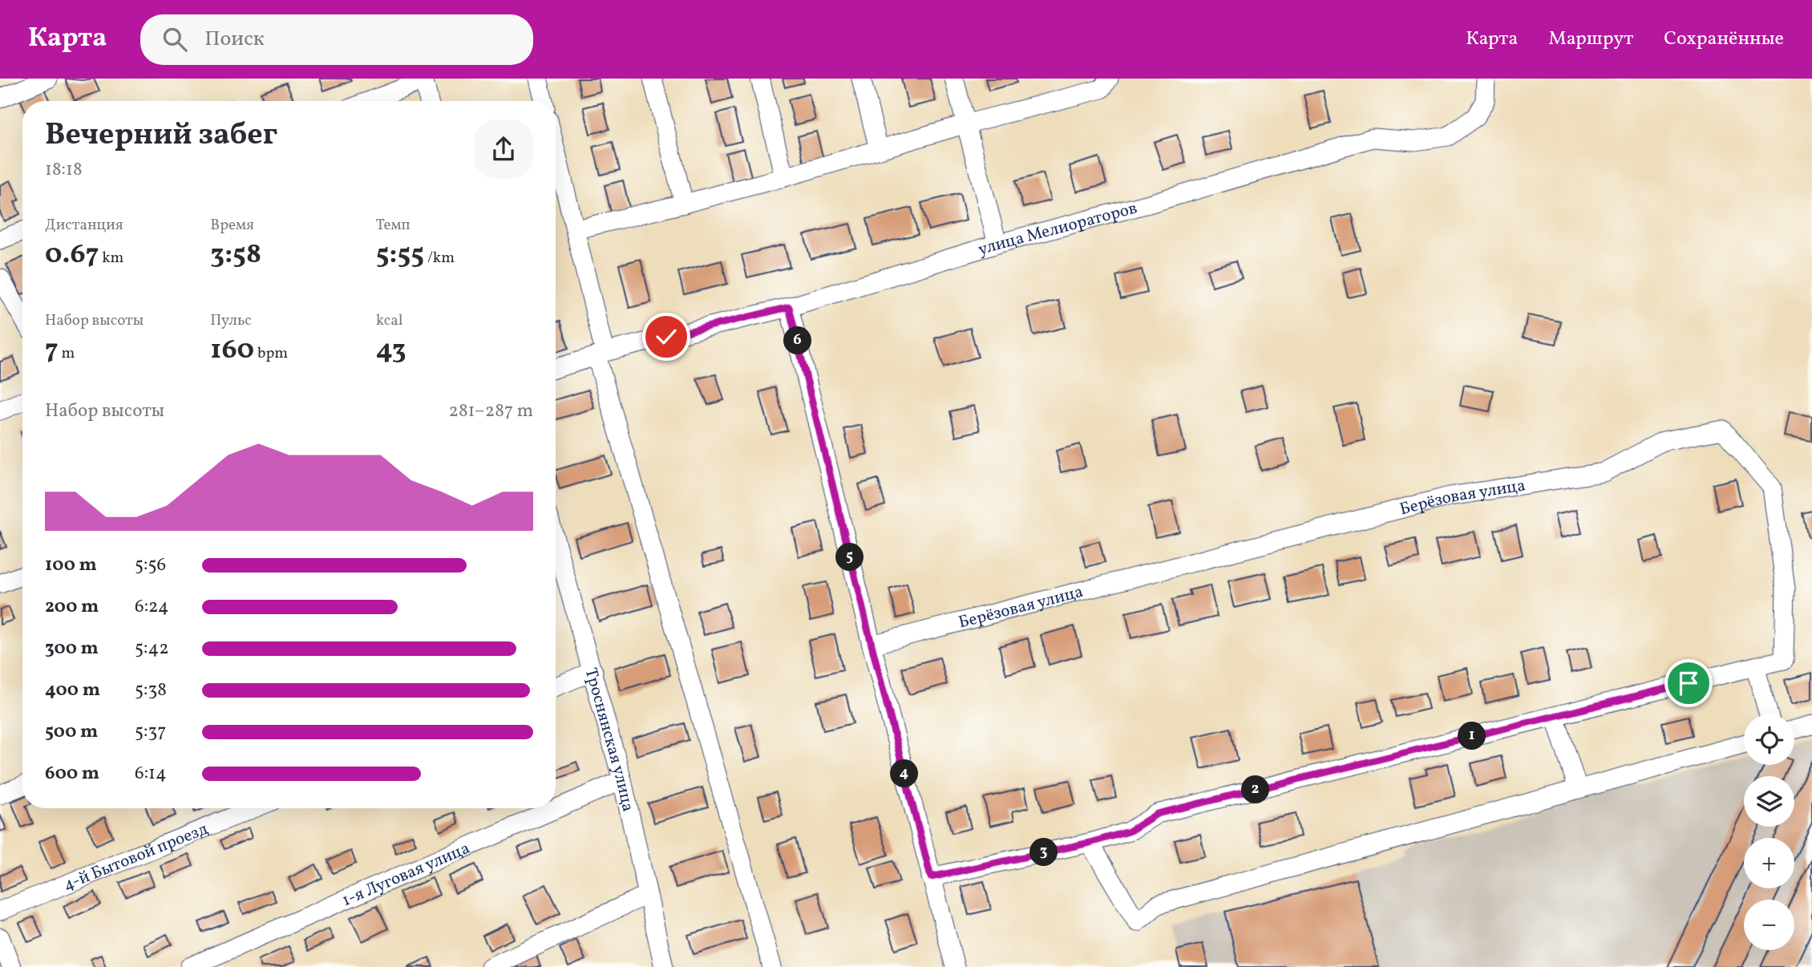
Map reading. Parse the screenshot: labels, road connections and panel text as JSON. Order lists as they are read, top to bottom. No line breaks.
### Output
{"streets":{"street":["улица Мелиораторов","Берёзовая улица","Троснянская улица","4-й Бытовой проезд","1-я Луговая улица"]},"crossings":[["Троснянская улица","1-я Луговая улица"]],"page":{"header":"Карта","search":"Поиск","nav":["Карта","Маршрут","Сохранённые"],"heading":["Вечерний забег","18:18"],"stats":[["Дистанция","0.67 km"],["Время","3:58"],["Темп","5:55 /km"],["Набор высоты","7 m"],["Пульс","160 bpm"],["kcal","43"]],"pins":["6","5","1","4","2","3"],"chart":["Набор высоты","281–287 m"],"list":[{"name":"100 m","note":"5:56"},{"name":"200 m","note":"6:24"},{"name":"300 m","note":"5:42"},{"name":"400 m","note":"5:38"},{"name":"500 m","note":"5:37"},{"name":"600 m","note":"6:14"}],"map_buttons":["+","−"]}}
